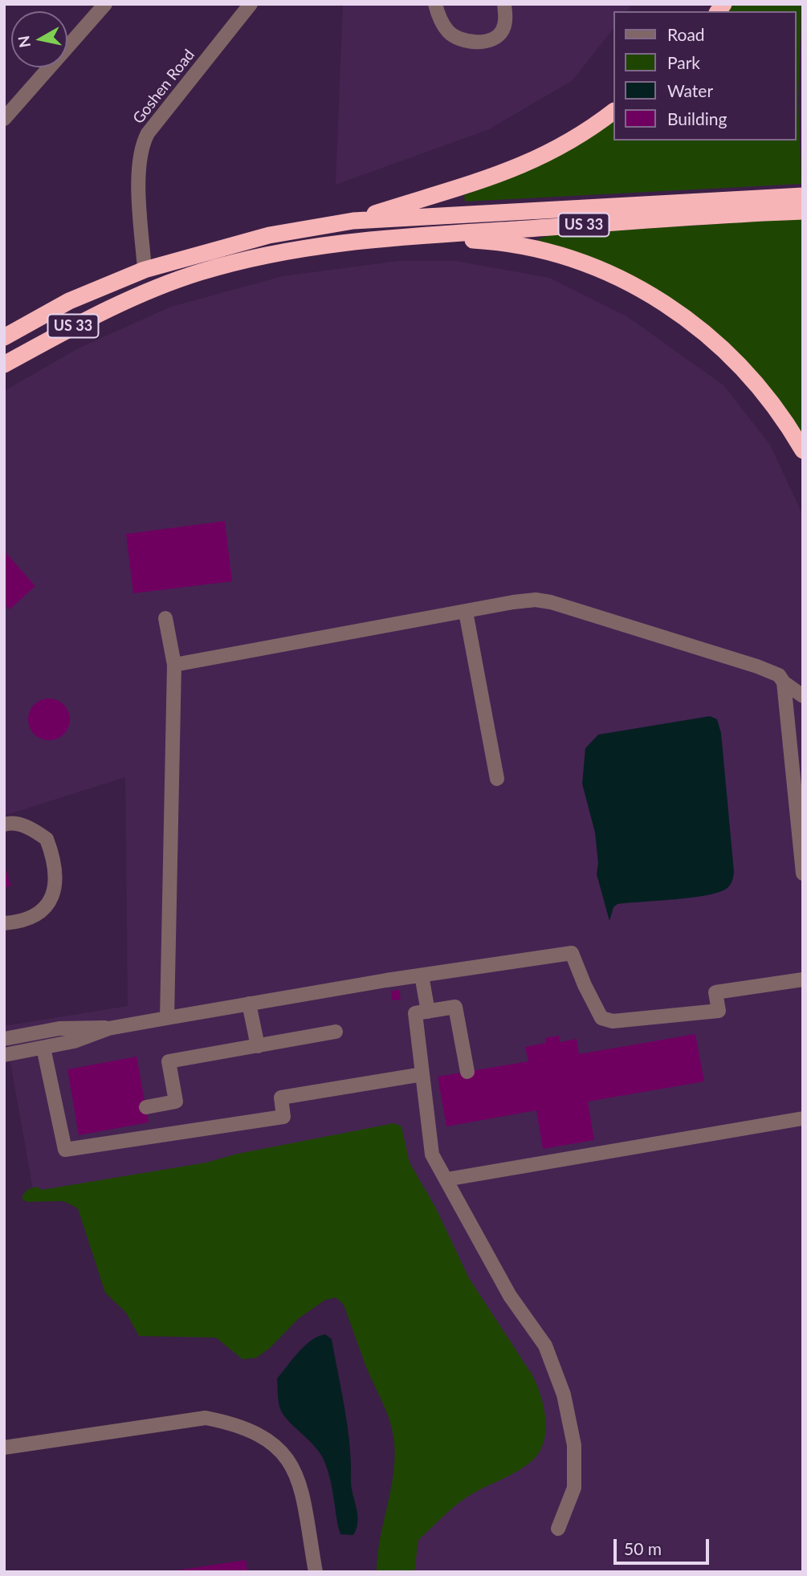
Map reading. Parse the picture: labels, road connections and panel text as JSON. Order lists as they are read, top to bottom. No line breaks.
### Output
{"streets":{"highway":["US 33"],"street":["Goshen Road"]},"crossings":[["Goshen Road","US 33"]],"legend":["Road","Park","Water","Building"],"scale_bar":"50 m","north":"left"}
